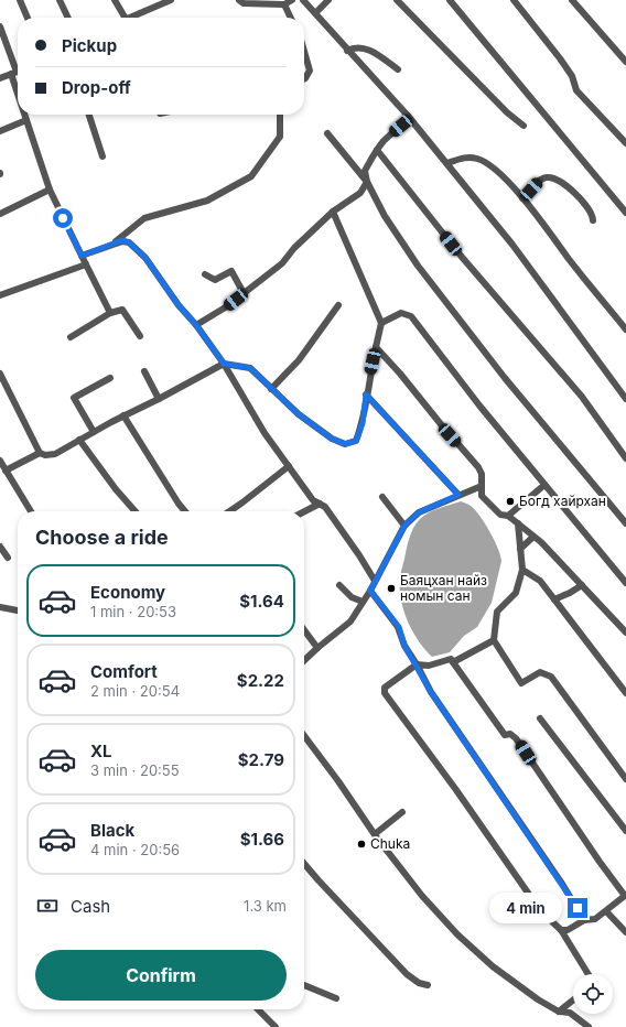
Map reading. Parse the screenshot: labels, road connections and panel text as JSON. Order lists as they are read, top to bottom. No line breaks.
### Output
{"places":["Богд хайрхан","Баяцхан найз номын сан","Chuka"],"page":{"banner":["Pickup","Drop-off"],"heading":"Choose a ride","list":[{"name":"Economy","note":"1 min · 20:53","value":"$1.64"},{"name":"Comfort","note":"2 min · 20:54","value":"$2.22"},{"name":"XL","note":"3 min · 20:55","value":"$2.79"},{"name":"Black","note":"4 min · 20:56","value":"$1.66"}],"pay":["Cash","1.3 km"],"bubble":"4 min","buttons":"Confirm"}}
